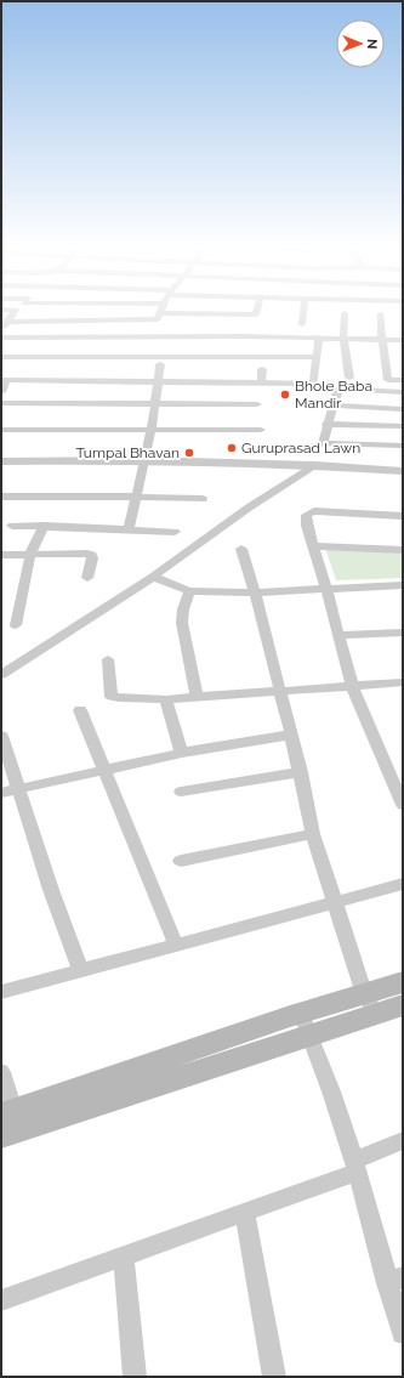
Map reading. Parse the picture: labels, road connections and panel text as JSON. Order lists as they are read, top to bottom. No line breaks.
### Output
{"places":["Bhole Baba Mandir","Guruprasad Lawn","Tumpal Bhavan"],"north":"right"}
